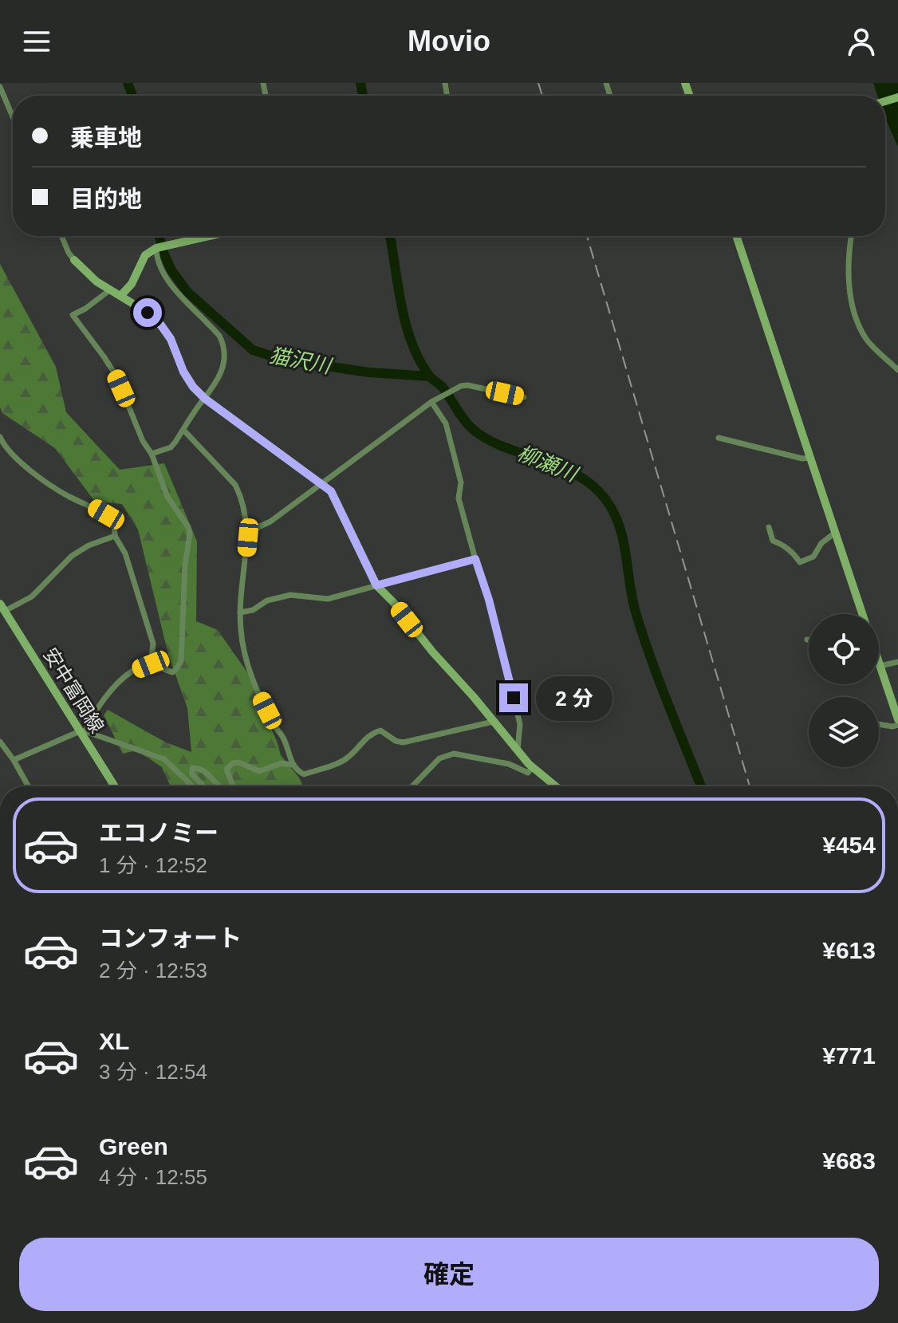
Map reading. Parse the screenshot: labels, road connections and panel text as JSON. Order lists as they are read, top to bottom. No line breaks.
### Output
{"streets":{"street":["安中富岡線"]},"water":["猫沢川","柳瀬川"],"page":{"header":"Movio","banner":["乗車地","目的地"],"bubble":"2 分","list":[{"name":"エコノミー","note":"1 分 · 12:52","value":"¥454"},{"name":"コンフォート","note":"2 分 · 12:53","value":"¥613"},{"name":"XL","note":"3 分 · 12:54","value":"¥771"},{"name":"Green","note":"4 分 · 12:55","value":"¥683"}],"buttons":"確定"}}
